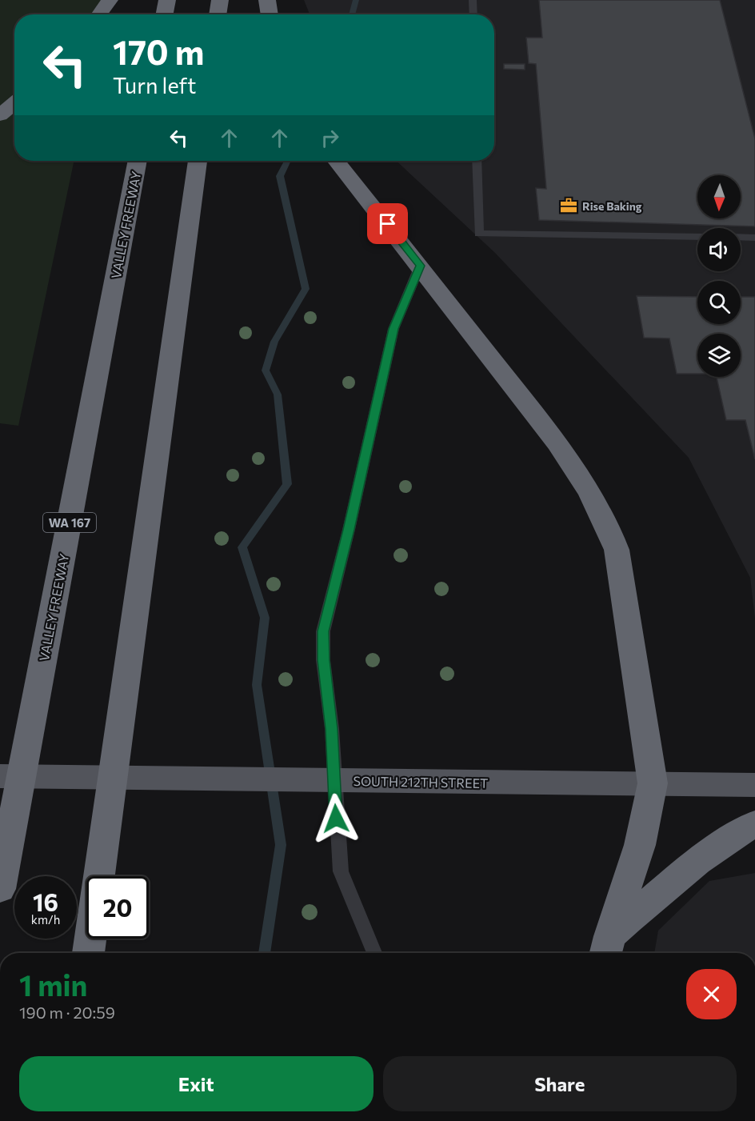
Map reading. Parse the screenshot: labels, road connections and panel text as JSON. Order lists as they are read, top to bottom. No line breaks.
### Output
{"streets":{"highway":["VALLEY FREEWAY","WA 167"],"main road":["SOUTH 212TH STREET"]},"places":{"office":["Rise Baking"]},"north":"bottom","page":{"turn":["170 m","Turn left"],"speed":"16 km/h","limit":"20","heading":["1 min","190 m · 20:59"],"buttons":["Exit","Share"]}}
